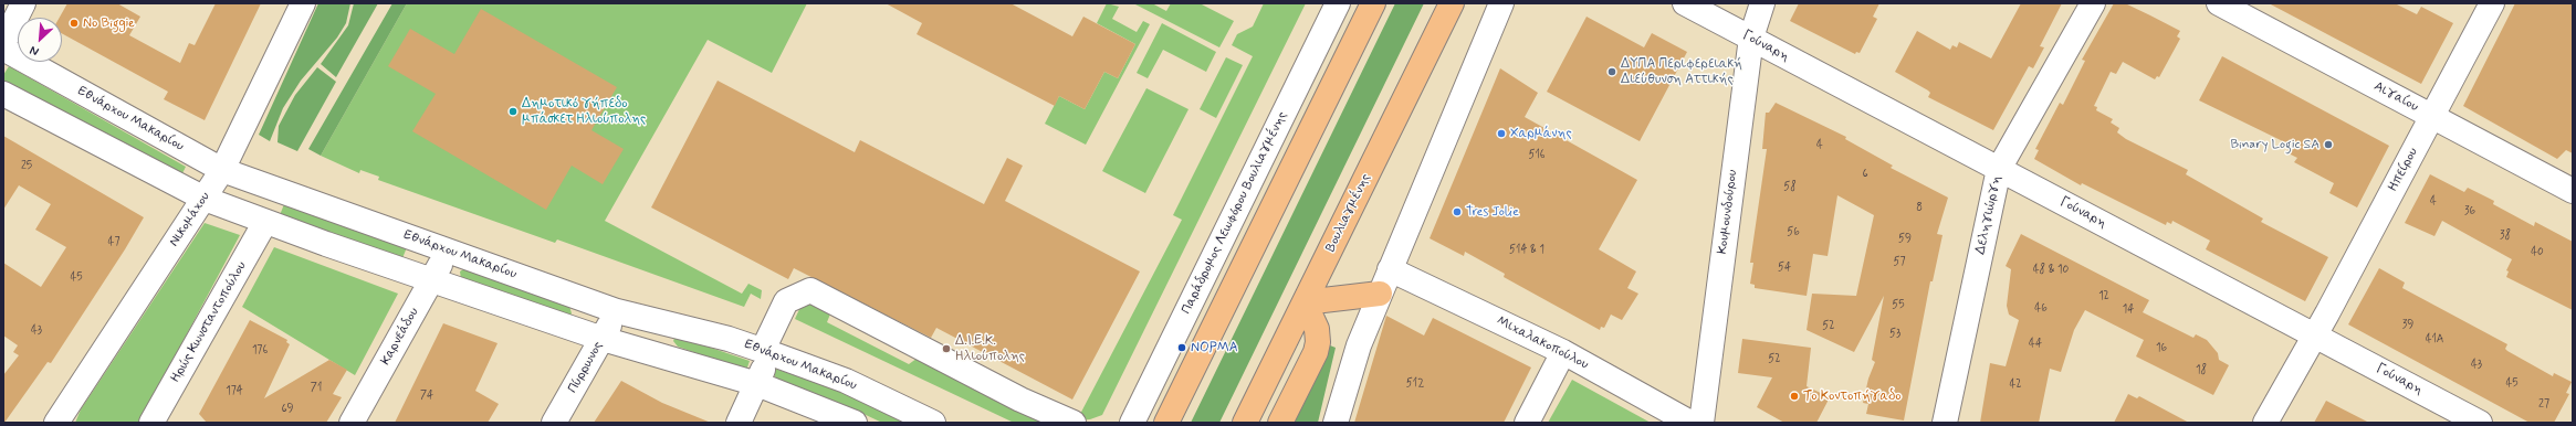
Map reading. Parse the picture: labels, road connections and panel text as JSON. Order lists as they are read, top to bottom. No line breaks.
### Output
{"streets":{"main road":["Βουλιαγμένης"],"street":["Γούναρη","Αιγαίου","Εθνάρχου Μακαρίου","Ηπείρου","Κουμουνδούρου","Παράδρομος Λεωφόρου Βουλιαγμένης","Δεληγιώργη","Νικομάχου","Ηρώς Κωνσταντοπούλου","Καρνεάδου","Μιχαλακοπούλου","Πύρρωνος"]},"crossings":[["Γούναρη","Ηπείρου"],["Γούναρη","Κουμουνδούρου"],["Γούναρη","Δεληγιώργη"],["Αιγαίου","Ηπείρου"],["Εθνάρχου Μακαρίου","Νικομάχου"],["Εθνάρχου Μακαρίου","Καρνεάδου"],["Εθνάρχου Μακαρίου","Πύρρωνος"]],"places":["Νο Biggie","ΔΥΠΑ Περιφερειακή Διεύθυνση Αττικής","Δημοτικό γήπεδο μπάσκετ Ηλιούπολης","Χαρμάνης","Binary Logic SA","Tres Jolie","ΝΟΡΜΑ","Δ.Ι.Ε.Κ. Ηλιούπολης","Το Κοντοπήγαδο"],"house_numbers":["4","516","25","6","58","4","8","36","56","38","59","47","514 & 1","40","57","54","48 & 10","45","12","55","46","14","39","52","43","53","41A","44","16","176","52","43","18","512","45","42","71","174","74","27","69"],"north":"bottom left"}
